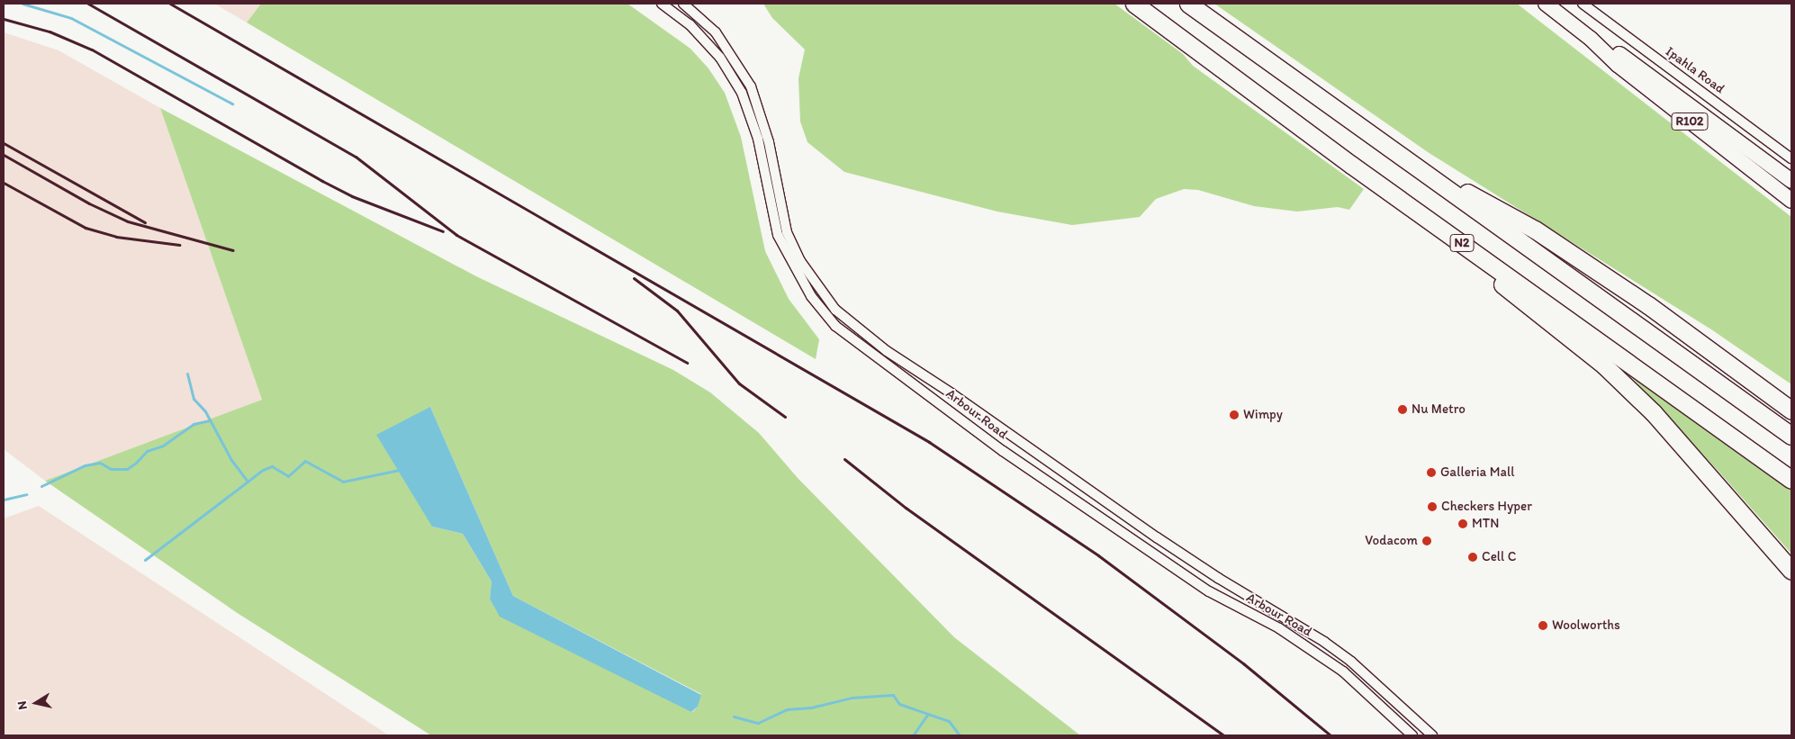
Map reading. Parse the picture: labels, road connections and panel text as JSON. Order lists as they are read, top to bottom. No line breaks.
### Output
{"streets":{"highway":["N2"],"main road":["R102"],"street":["Ipahla Road","Arbour Road"]},"places":["Nu Metro","Wimpy","Galleria Mall","Checkers Hyper","MTN","Vodacom","Cell C","Woolworths"],"north":"left"}
